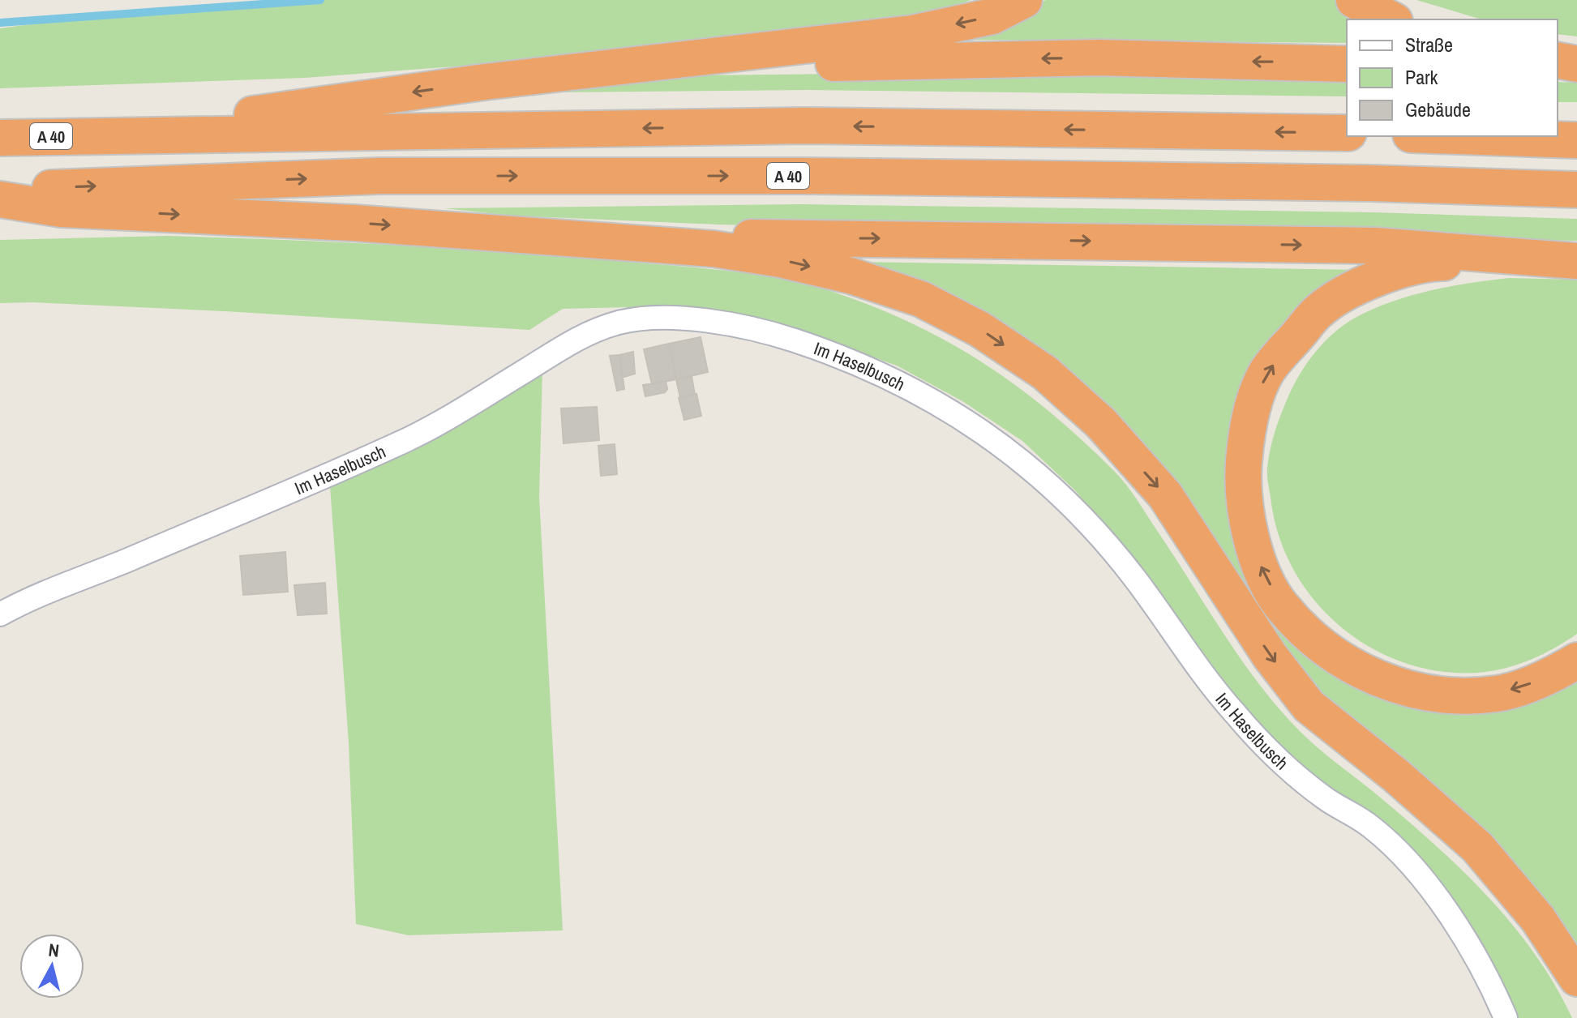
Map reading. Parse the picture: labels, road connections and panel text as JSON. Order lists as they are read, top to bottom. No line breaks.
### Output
{"streets":{"highway":["A 40"],"street":["Im Haselbusch"]},"legend":["Straße","Park","Gebäude"],"north":"top"}
